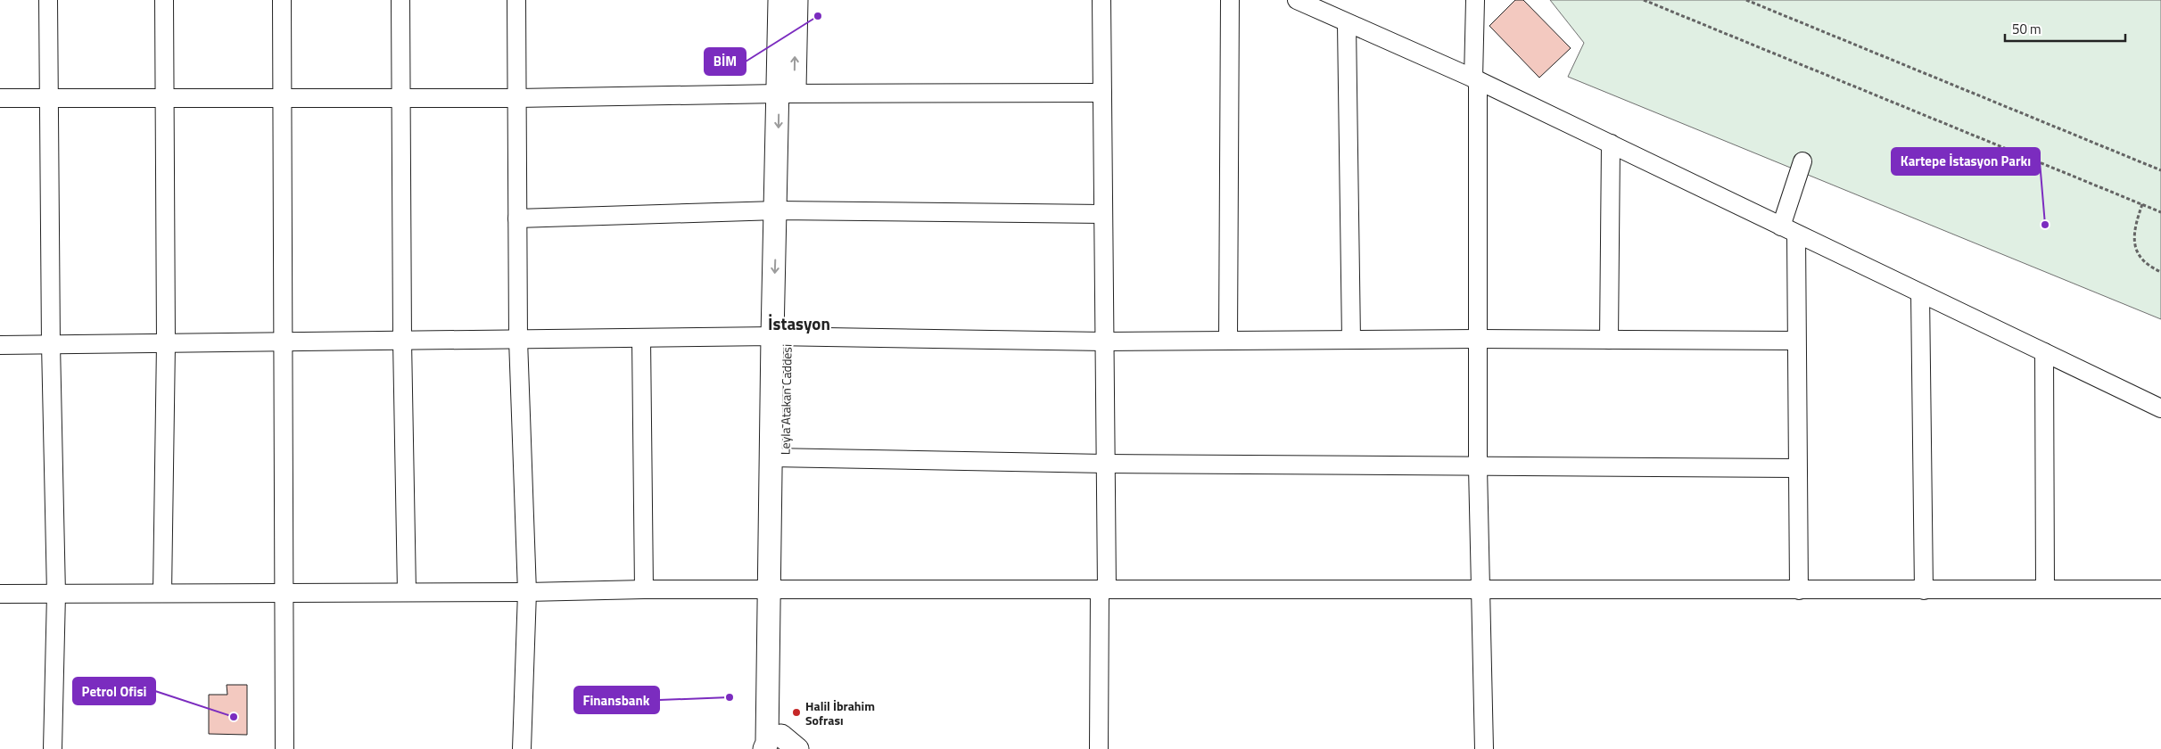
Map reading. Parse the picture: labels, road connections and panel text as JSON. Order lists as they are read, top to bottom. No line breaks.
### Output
{"streets":{"main road":["Leyla Atakan Caddesi"]},"districts":["İstasyon"],"places":["BİM","Kartepe İstasyon Parkı","Finansbank","Halil İbrahim Sofrası","Petrol Ofisi"],"scale_bar":"50 m"}
